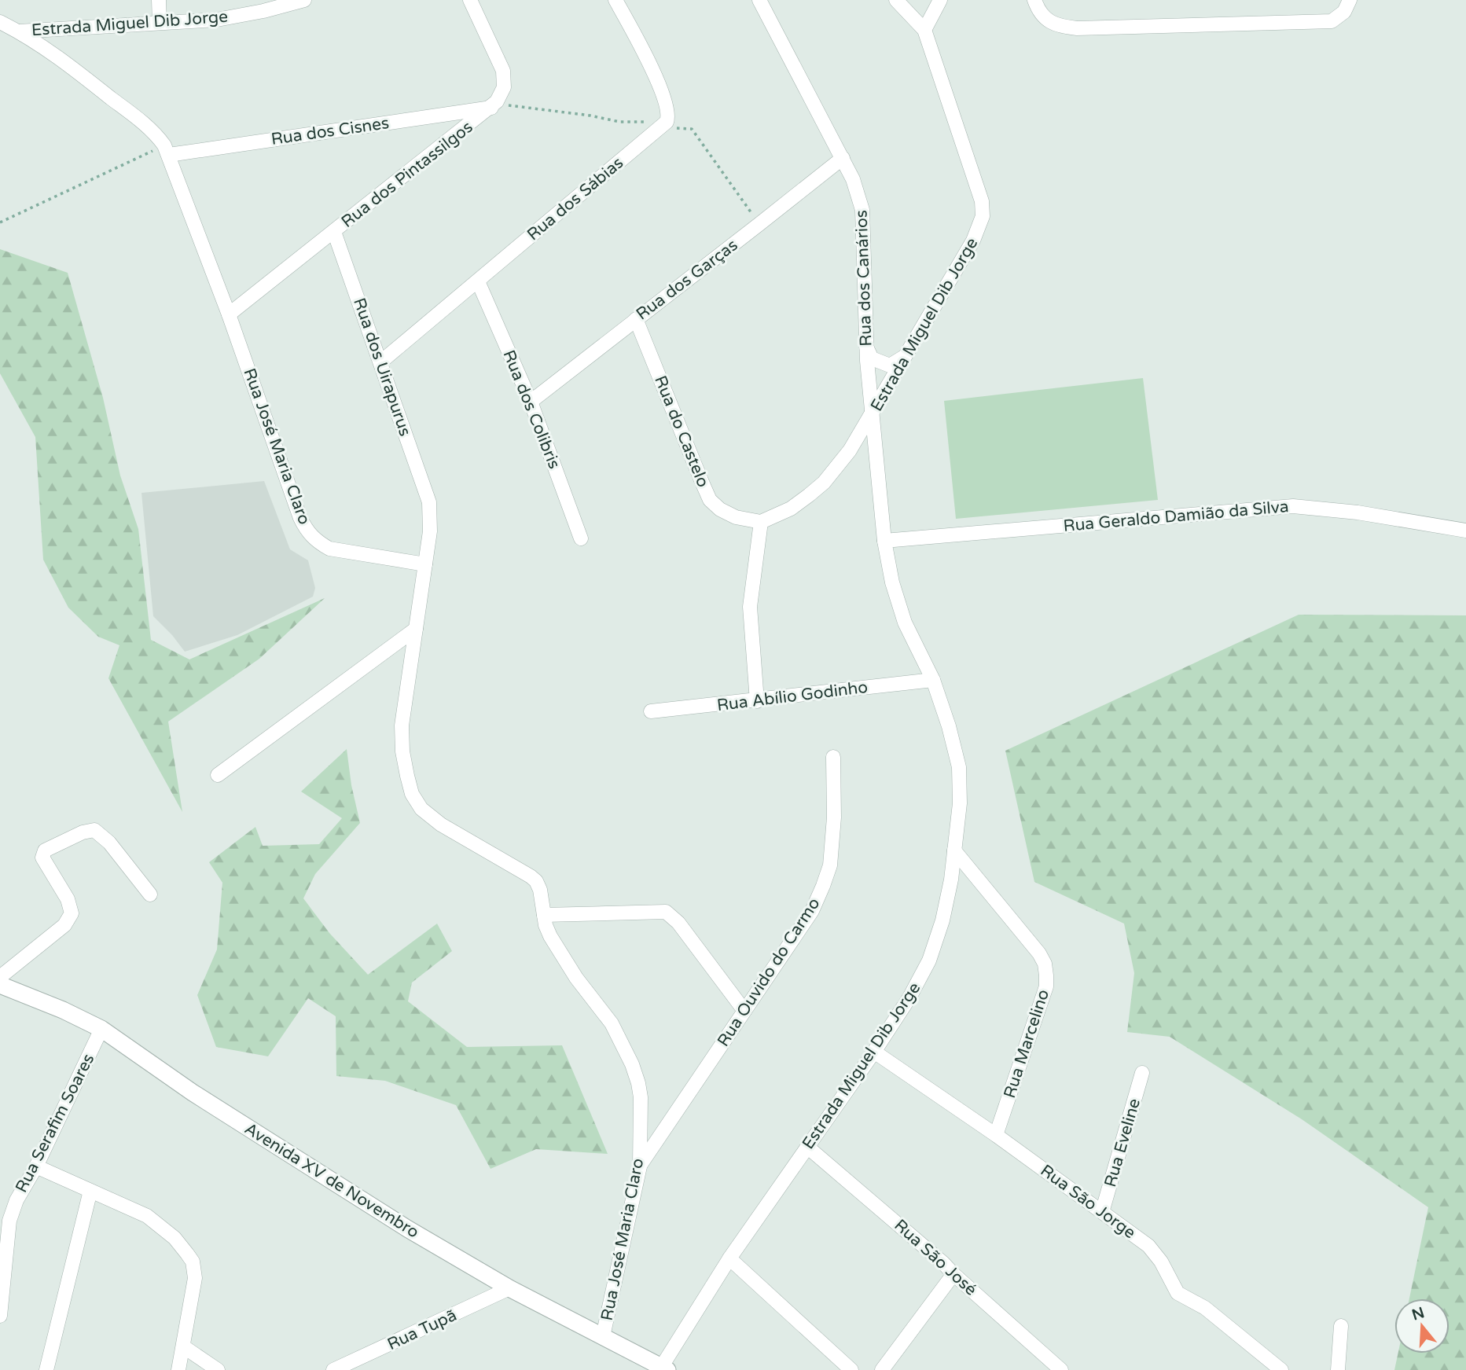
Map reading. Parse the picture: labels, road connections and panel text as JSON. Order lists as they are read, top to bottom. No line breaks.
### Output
{"streets":{"street":["Estrada Miguel Dib Jorge","Rua dos Cisnes","Rua dos Pintassilgos","Rua dos Sábias","Rua dos Canários","Rua dos Garças","Rua dos Uirapurus","Rua dos Colibris","Rua do Castelo","Rua José Maria Claro","Rua Geraldo Damião da Silva","Rua Abílio Godinho","Rua Ouvido do Carmo","Rua Marcelino","Rua Serafim Soares","Rua Eveline","Avenida XV de Novembro","Rua São Jorge","Rua São José","Rua Tupã"]},"crossings":[["Estrada Miguel Dib Jorge","Rua dos Canários"],["Estrada Miguel Dib Jorge","Rua José Maria Claro"],["Estrada Miguel Dib Jorge","Rua Geraldo Damião da Silva"],["Estrada Miguel Dib Jorge","Rua Abílio Godinho"],["Estrada Miguel Dib Jorge","Rua Marcelino"],["Estrada Miguel Dib Jorge","Avenida XV de Novembro"],["Estrada Miguel Dib Jorge","Rua São Jorge"],["Estrada Miguel Dib Jorge","Rua São José"],["Rua dos Cisnes","Rua dos Pintassilgos"],["Rua dos Cisnes","Rua José Maria Claro"],["Rua dos Pintassilgos","Rua dos Uirapurus"],["Rua dos Pintassilgos","Rua José Maria Claro"],["Rua dos Sábias","Rua dos Uirapurus"],["Rua dos Sábias","Rua dos Colibris"],["Rua dos Canários","Rua dos Garças"],["Rua dos Garças","Rua dos Colibris"],["Rua dos Garças","Rua do Castelo"],["Rua dos Uirapurus","Rua José Maria Claro"],["Rua José Maria Claro","Rua Ouvido do Carmo"],["Rua José Maria Claro","Avenida XV de Novembro"],["Rua Marcelino","Rua São Jorge"],["Rua Serafim Soares","Avenida XV de Novembro"],["Rua Eveline","Rua São Jorge"],["Avenida XV de Novembro","Rua Tupã"]],"north":"top"}
